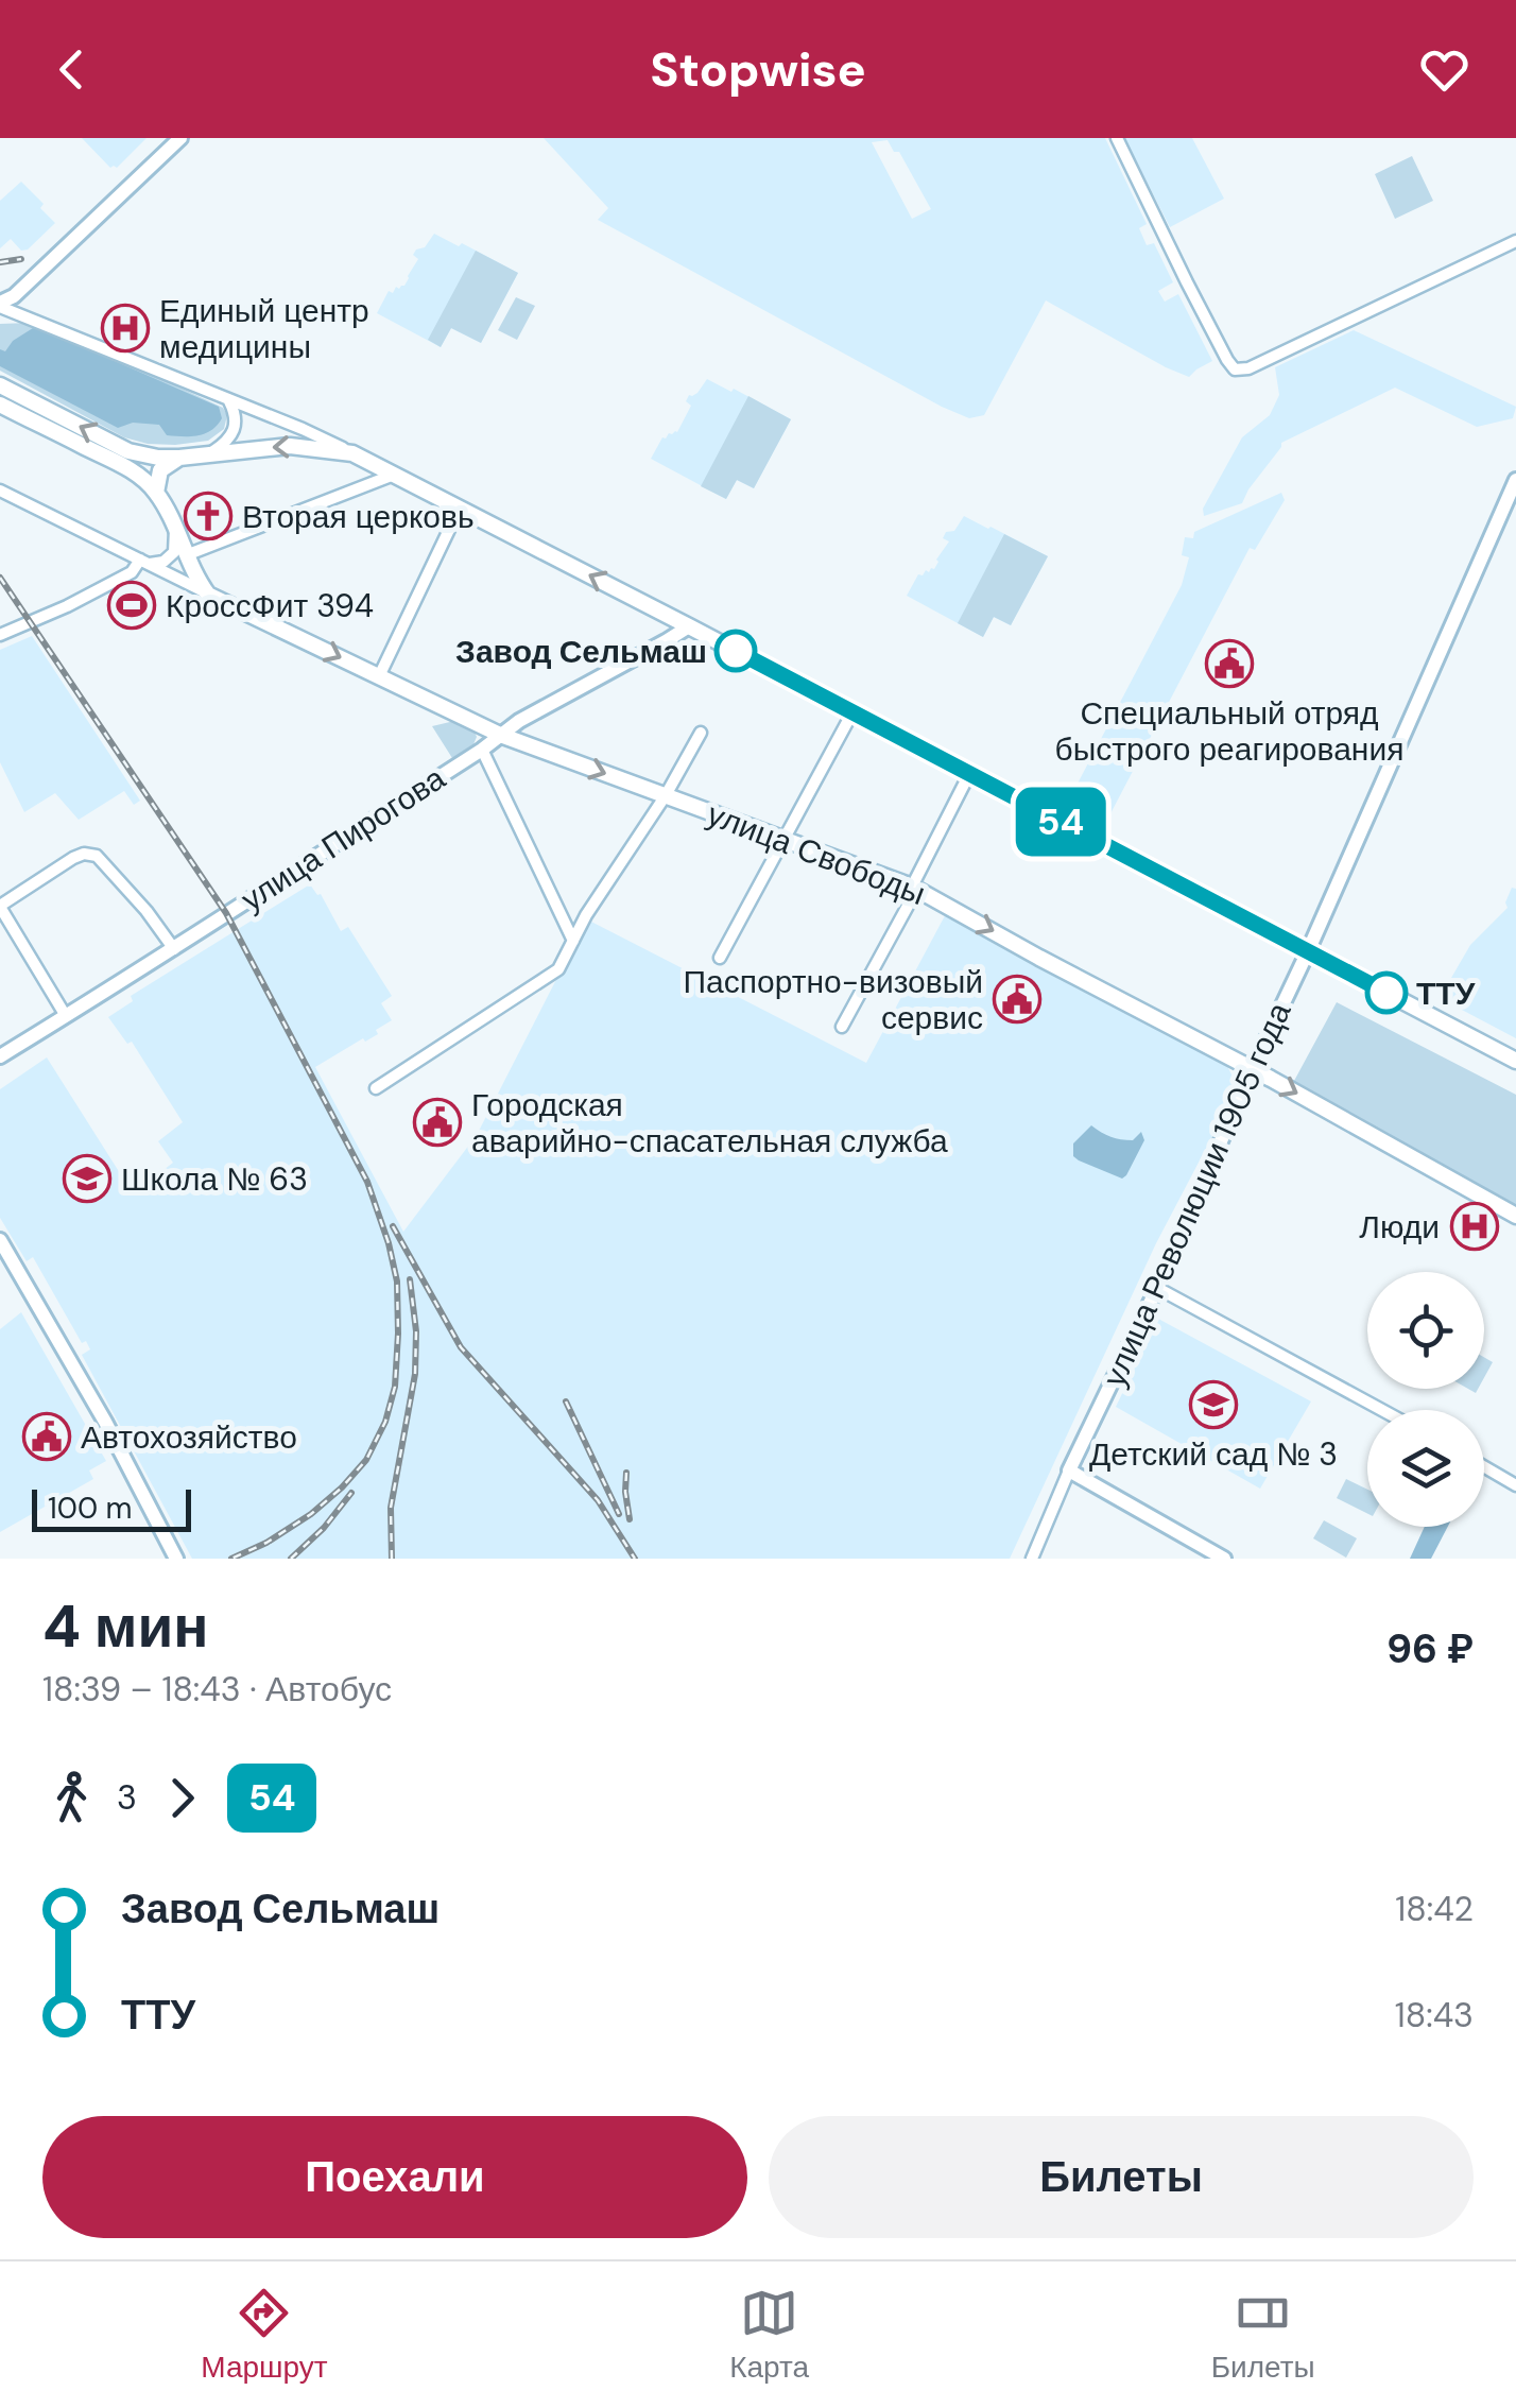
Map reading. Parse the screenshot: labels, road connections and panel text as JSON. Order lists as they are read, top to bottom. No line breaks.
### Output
{"streets":{"main road":["улица Свободы"],"street":["улица Пирогова","улица Революции 1905 года"]},"crossings":[["улица Пирогова","улица Свободы"],["улица Свободы","улица Революции 1905 года"]],"one_way":["улица Свободы"],"places":{"hospital":["Единый центр медицины","Люди"],"church":["Вторая церковь"],"sports":["КроссФит 394"],"other":["Завод Сельмаш","ТТУ"],"public building":["Специальный отряд быстрого реагирования","Паспортно-визовый сервис","Городская аварийно-спасательная служба","Автохозяйство"],"school or university":["Школа № 63","Детский сад № 3"]},"lines":["bus line 54"],"scale_bar":"100 m","page":{"header":"Stopwise","on_map":"54","scale":"100 m","heading":["4 мин","18:39 – 18:43 · Автобус","96 ₽"],"legs":["3","54"],"list":[{"name":"Завод Сельмаш","value":"18:42"},{"name":"ТТУ","value":"18:43"}],"buttons":["Поехали","Билеты"],"tabs":["Маршрут","Карта","Билеты"]}}
